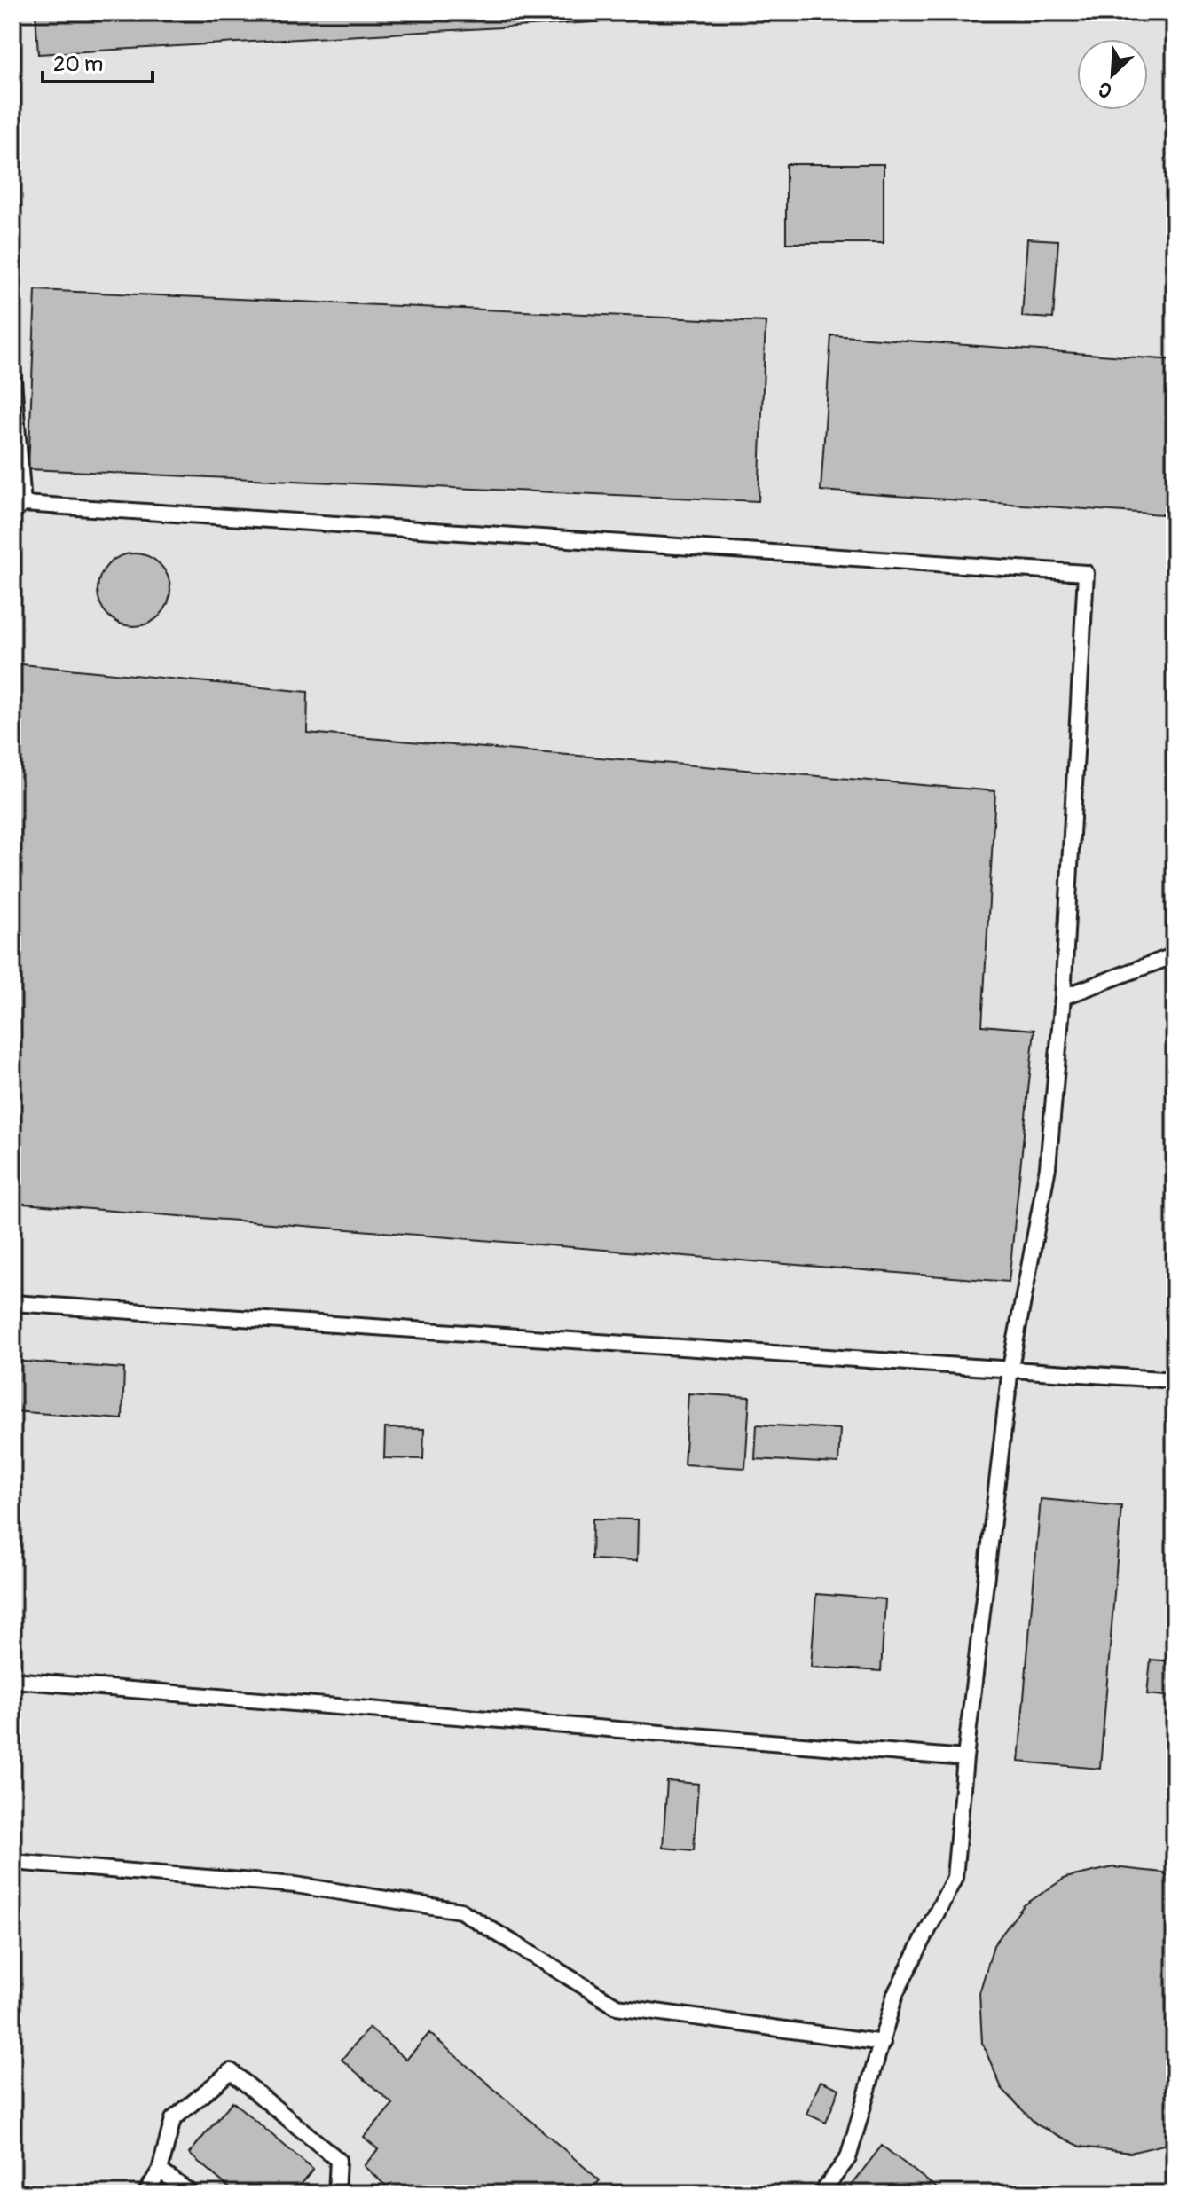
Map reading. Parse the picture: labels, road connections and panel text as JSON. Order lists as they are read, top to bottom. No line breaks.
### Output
{"scale_bar":"20 m","north":"bottom left"}
